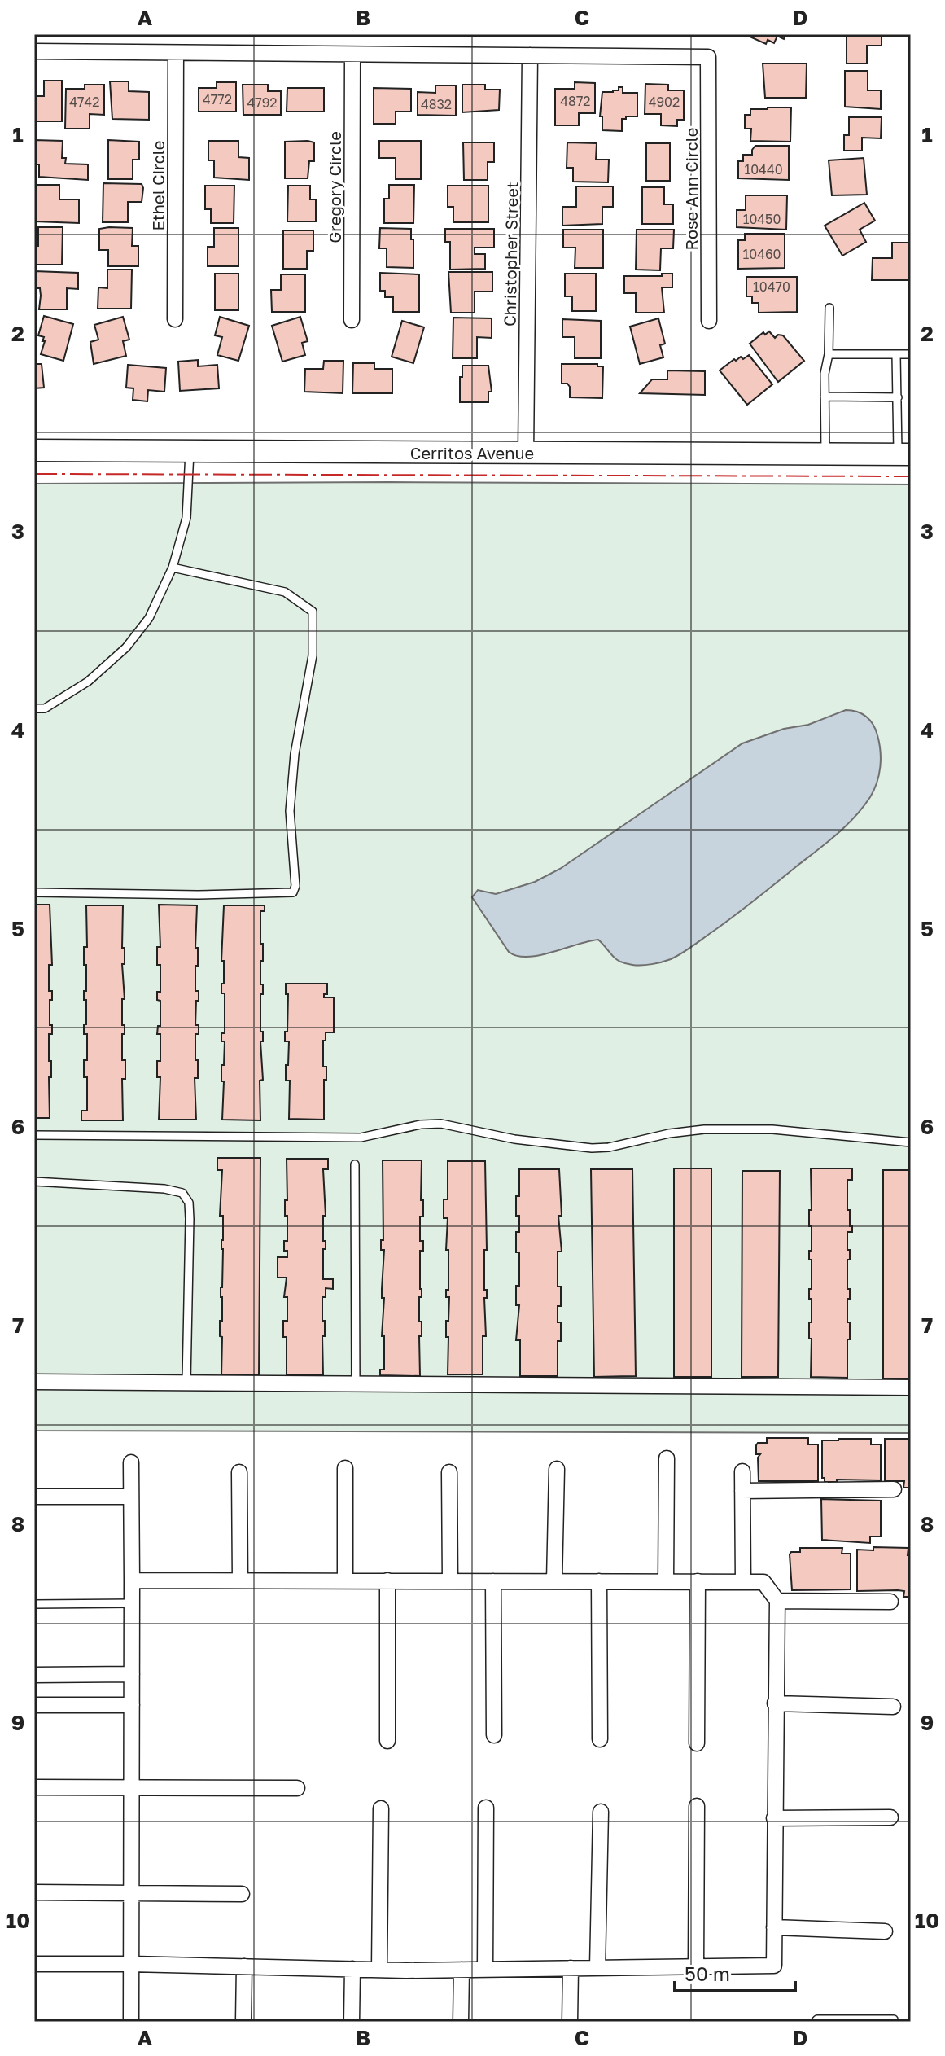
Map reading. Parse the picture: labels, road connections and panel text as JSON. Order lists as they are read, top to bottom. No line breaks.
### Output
{"streets":{"main road":["Cerritos Avenue"],"street":["Ethel Circle","Gregory Circle","Rose Ann Circle","Christopher Street"]},"crossings":[["Rose Ann Circle","Christopher Street"],["Christopher Street","Cerritos Avenue"]],"house_numbers":["4772","4872","4742","4902","4792","4832","10440","10450","10460","10470"],"scale_bar":"50 m","grid":{"columns":["A","B","C","D"],"rows":["1","2","3","4","5","6","7","8","9","10"]}}
